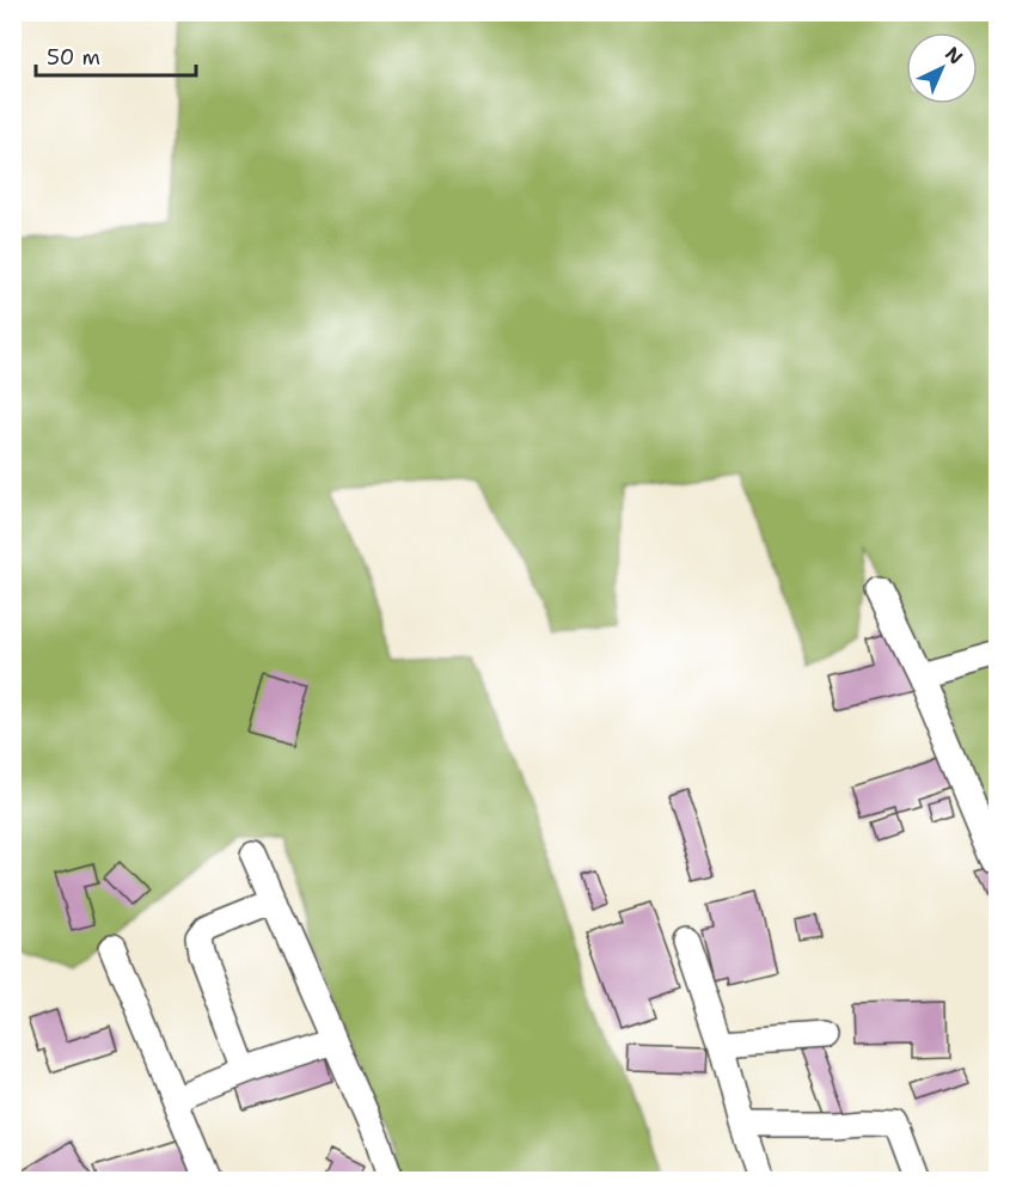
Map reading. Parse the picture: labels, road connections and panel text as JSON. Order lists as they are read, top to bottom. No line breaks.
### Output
{"scale_bar":"50 m","north":"top right"}
